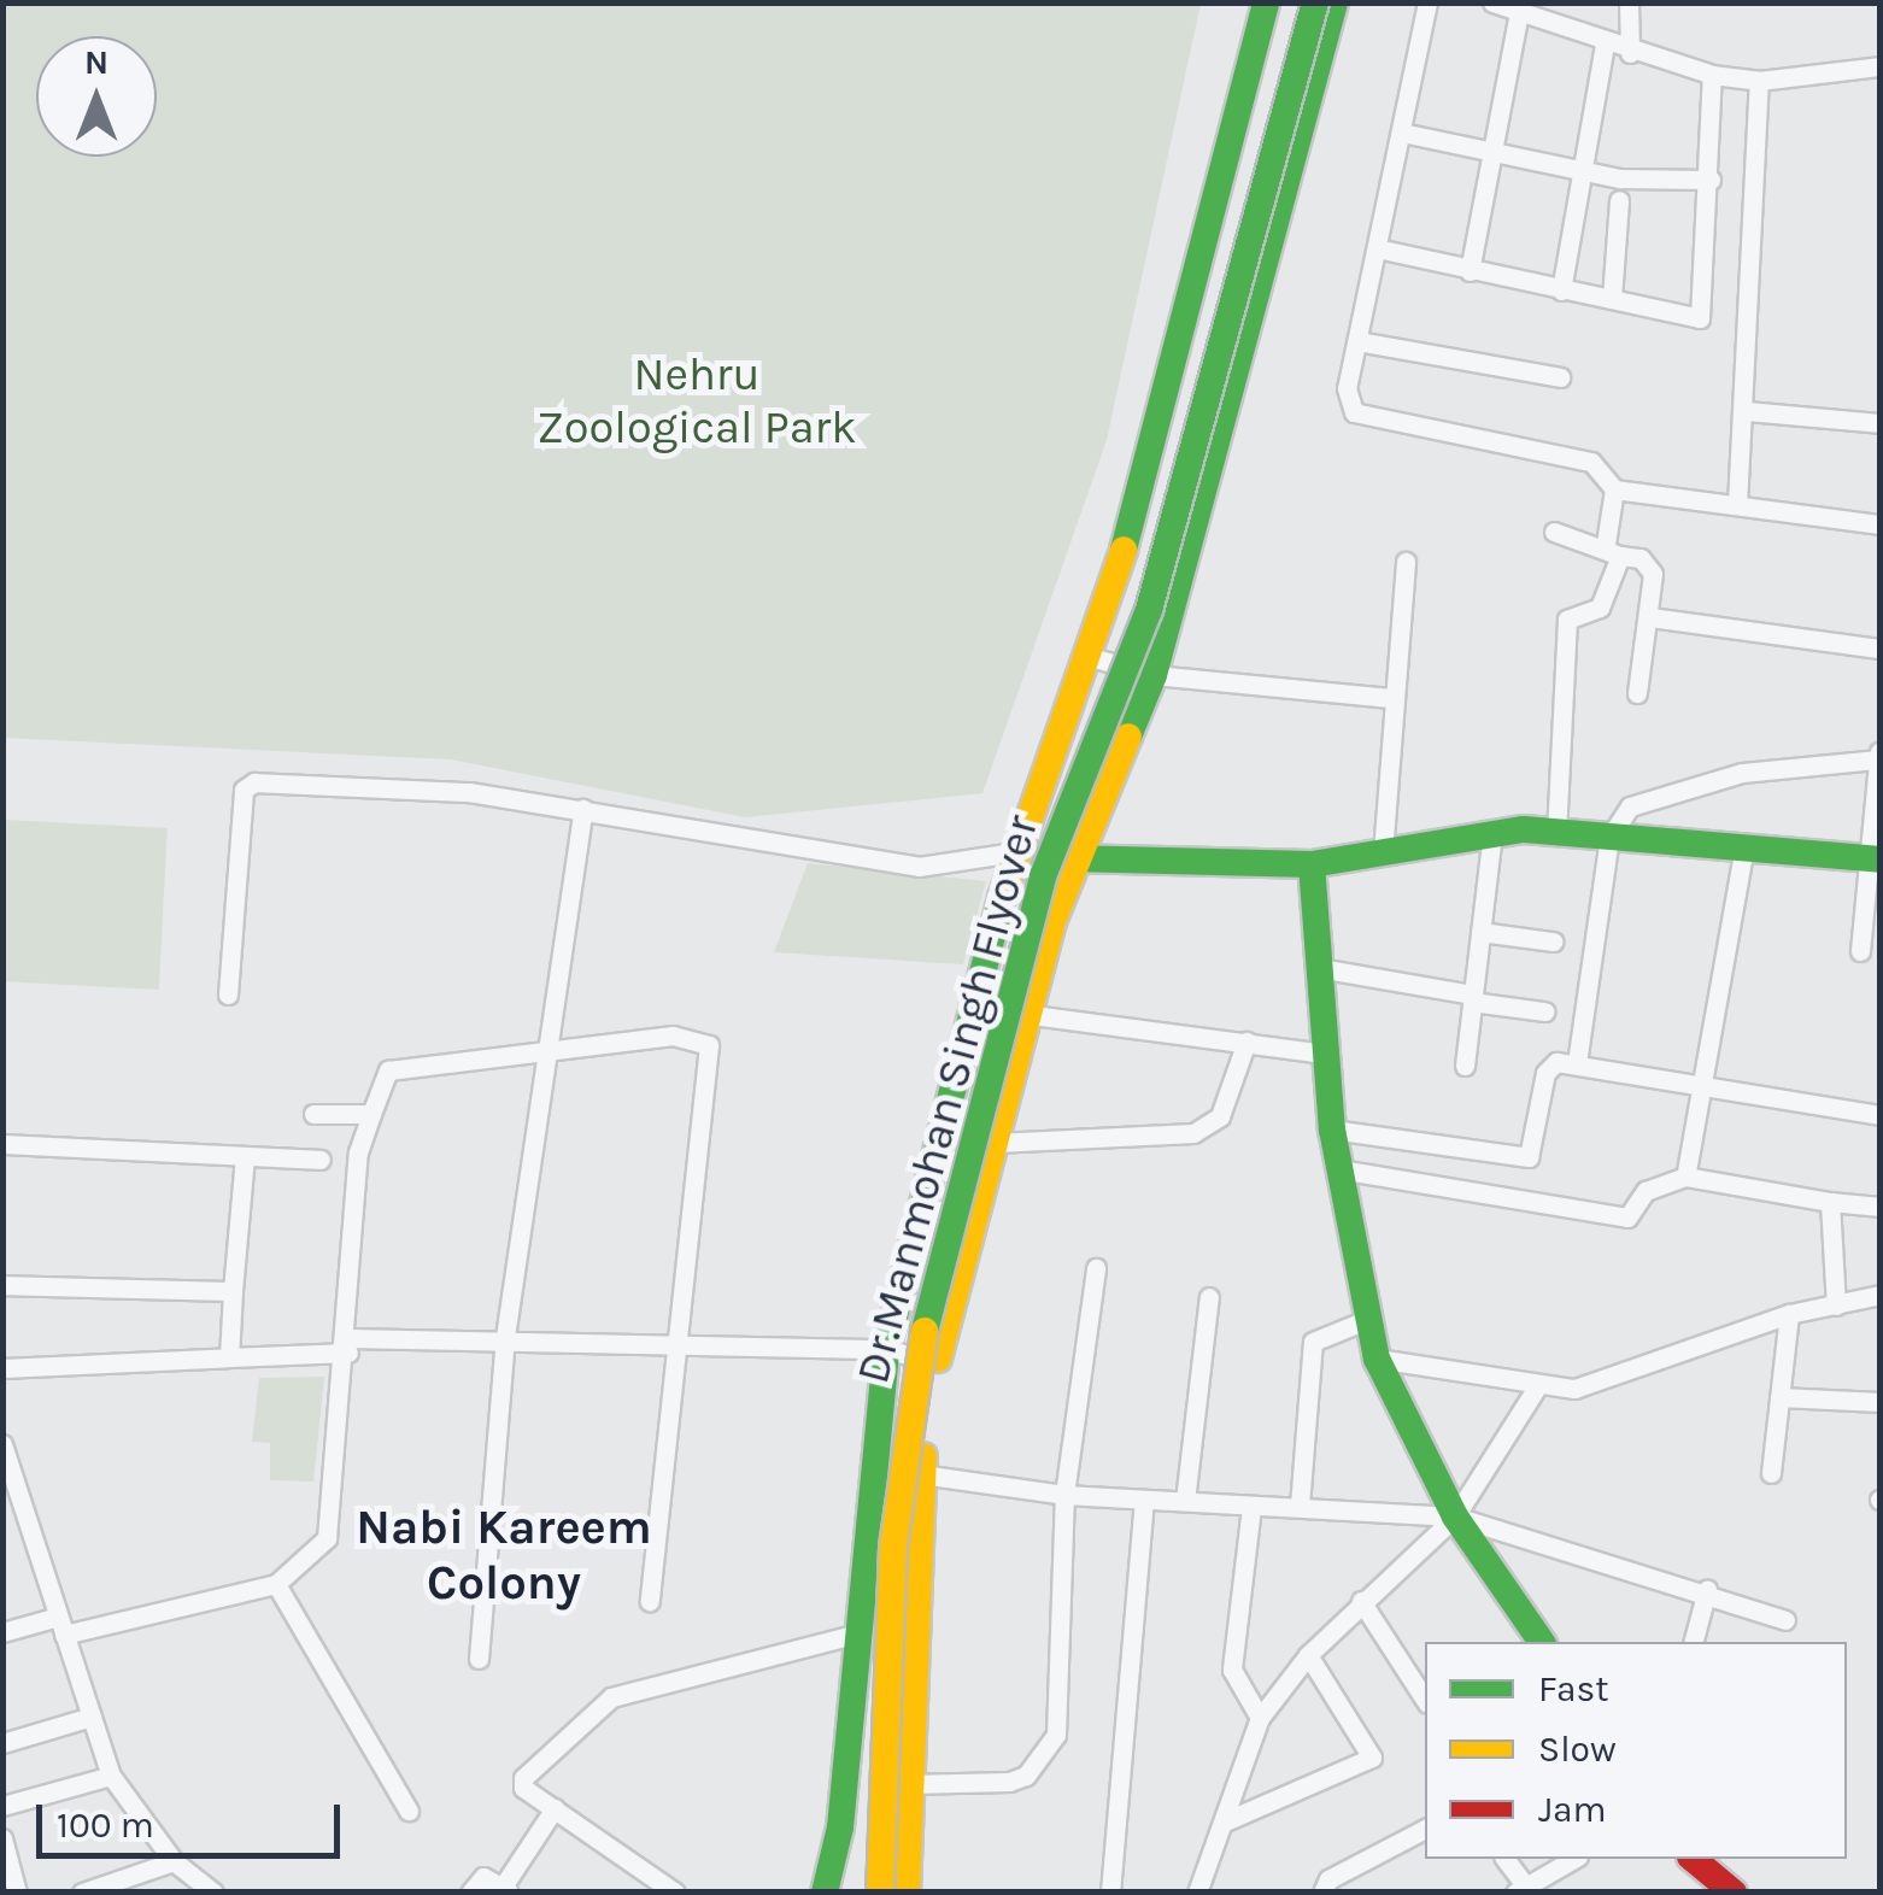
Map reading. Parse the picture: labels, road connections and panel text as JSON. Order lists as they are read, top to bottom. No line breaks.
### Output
{"streets":{"main road":["Dr.Manmohan Singh Flyover"]},"districts":["Nabi Kareem Colony"],"parks":["Nehru Zoological Park"],"legend":["Fast","Slow","Jam"],"scale_bar":"100 m","north":"top"}
